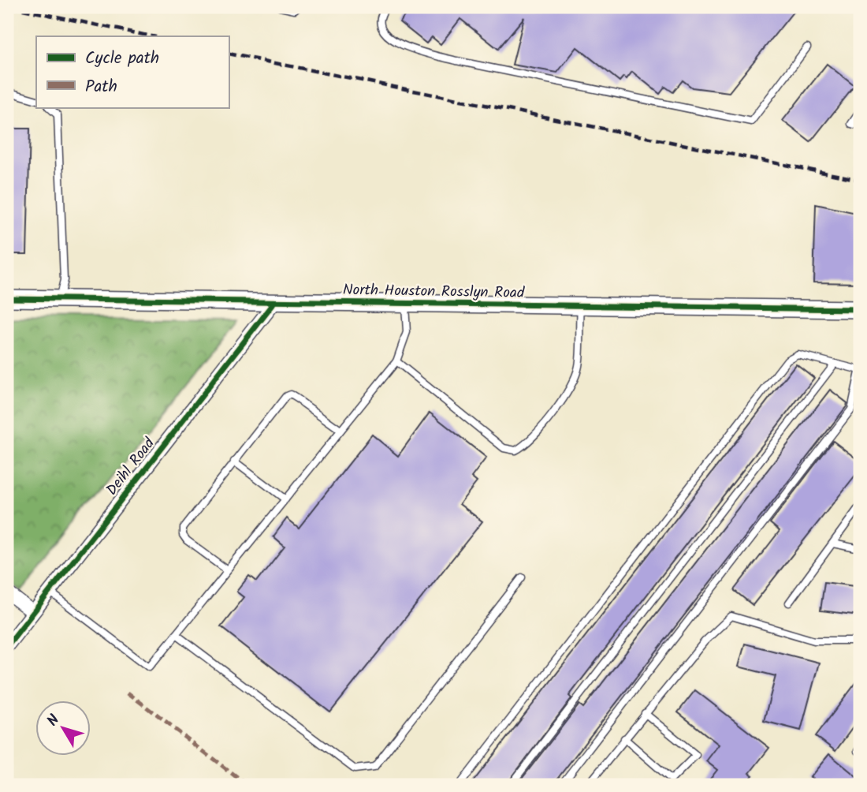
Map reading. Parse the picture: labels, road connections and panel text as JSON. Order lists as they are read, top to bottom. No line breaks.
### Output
{"streets":{"street":["North Houston Rosslyn Road","Deihl Road"]},"crossings":[["North Houston Rosslyn Road","Deihl Road"]],"legend":["Cycle path","Path"],"north":"top left"}
